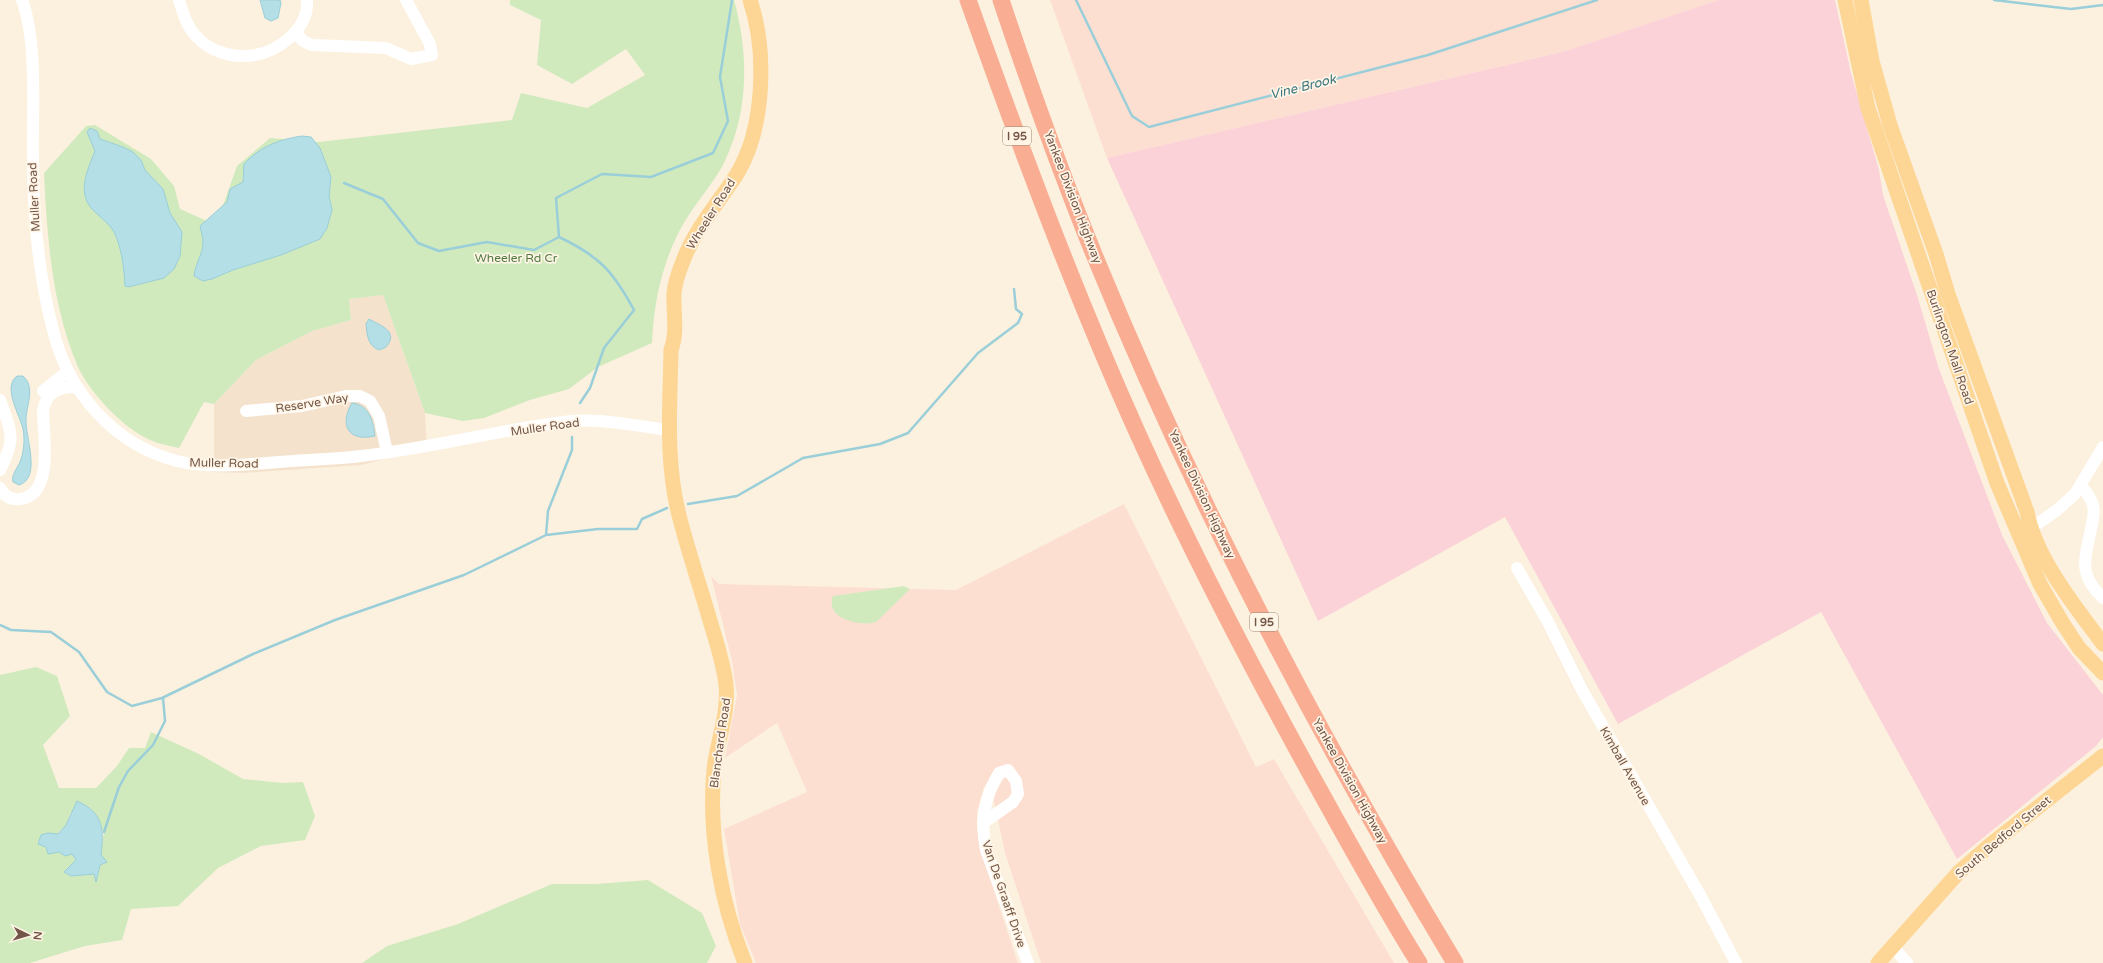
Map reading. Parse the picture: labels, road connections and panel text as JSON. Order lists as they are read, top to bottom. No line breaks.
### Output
{"streets":{"highway":["I 95","Yankee Division Highway"],"main road":["Wheeler Road","Burlington Mall Road","Blanchard Road","South Bedford Street"],"street":["Muller Road","Reserve Way","Kimball Avenue","Van De Graaff Drive"]},"crossings":[["Muller Road","Wheeler Road"],["Muller Road","Reserve Way"],["Muller Road","Blanchard Road"],["Wheeler Road","Blanchard Road"]],"water":["Vine Brook"],"parks":["Wheeler Rd Cr"],"north":"right"}
